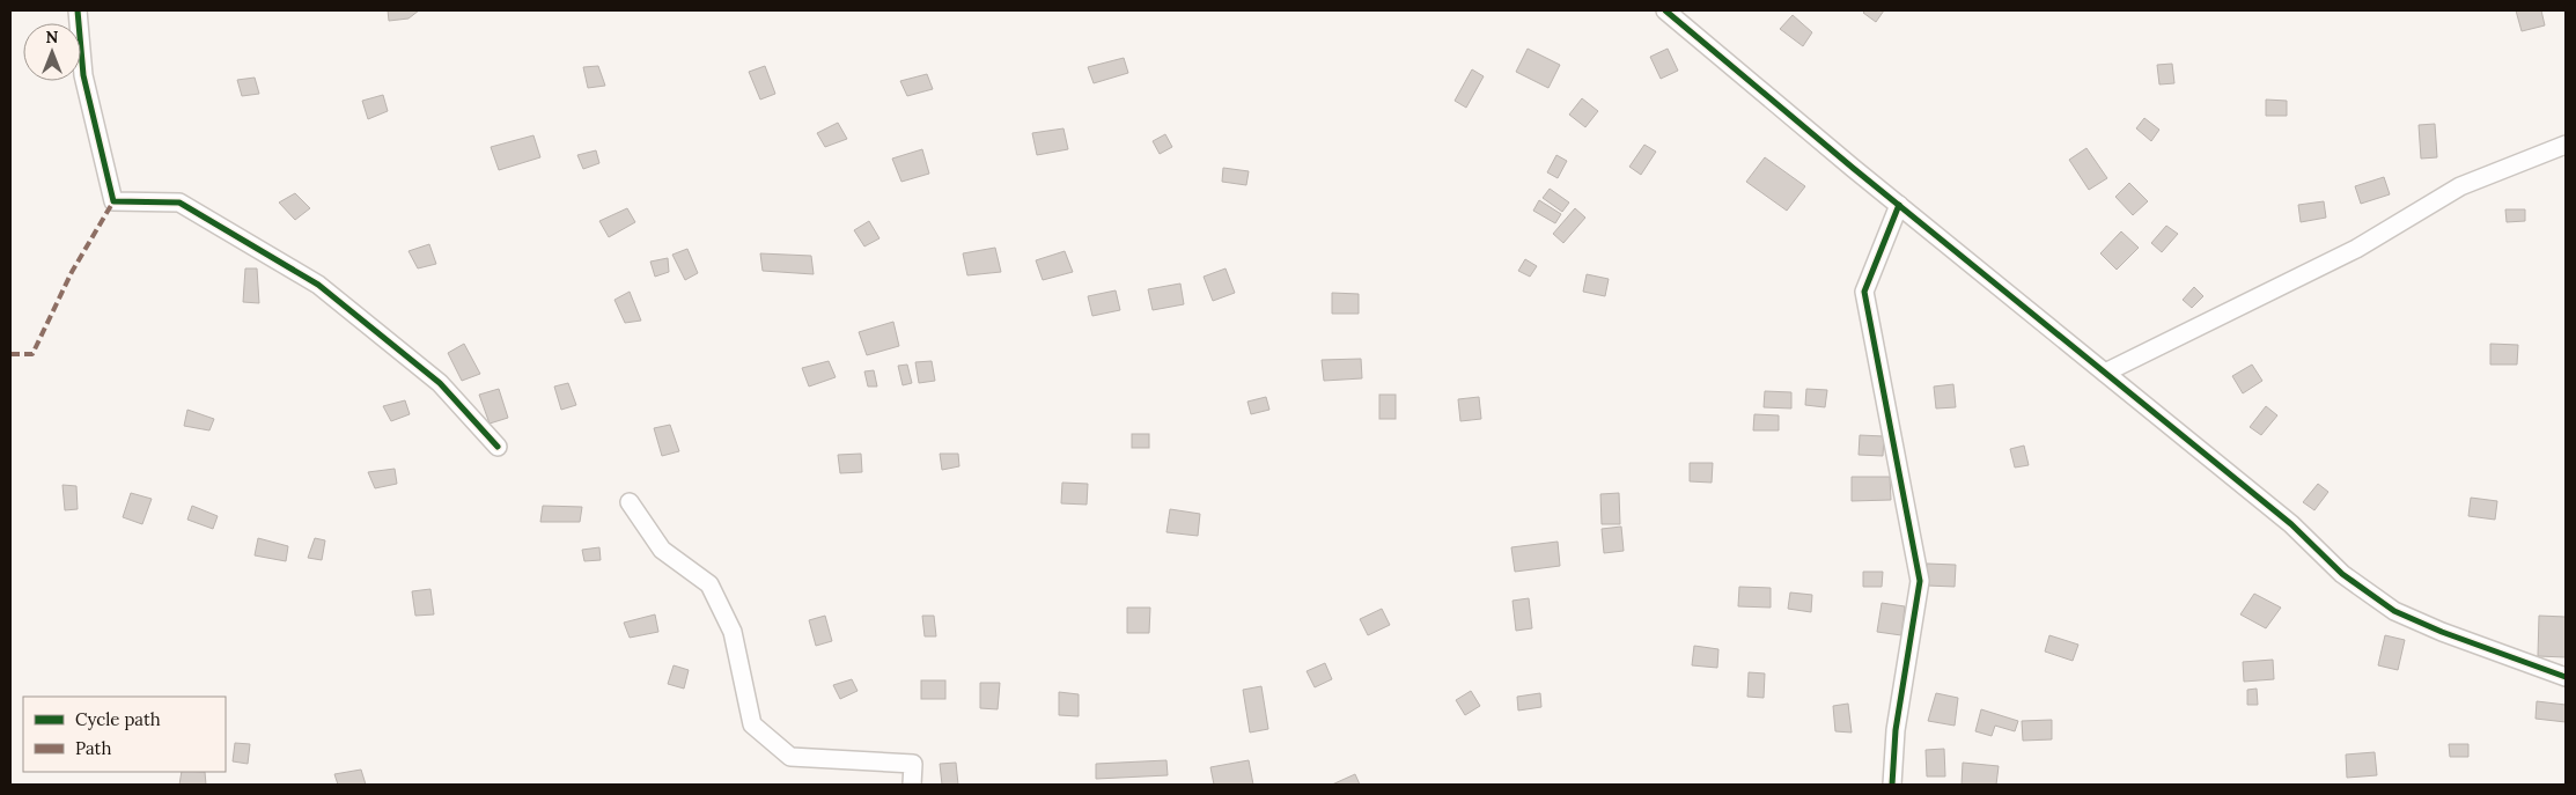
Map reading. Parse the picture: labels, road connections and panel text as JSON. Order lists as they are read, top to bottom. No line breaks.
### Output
{"legend":["Cycle path","Path"],"north":"top"}
